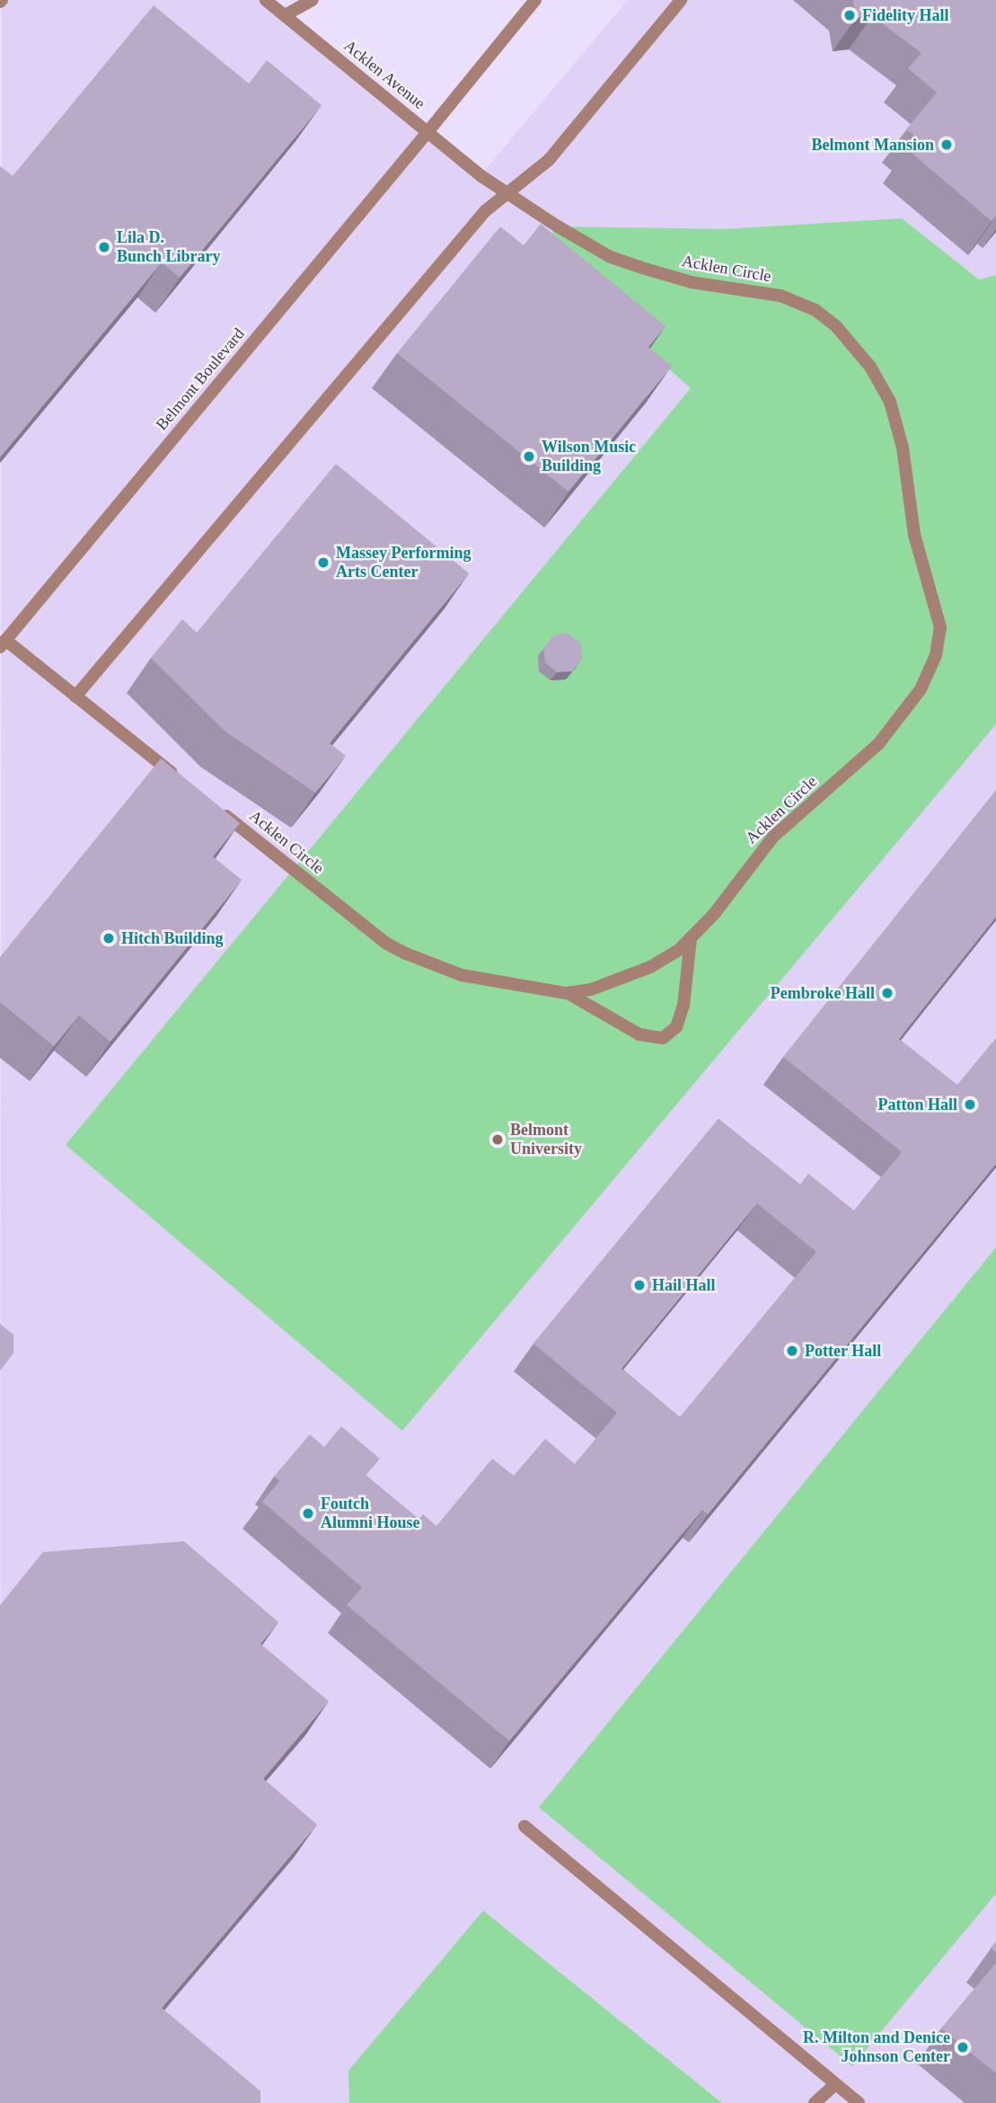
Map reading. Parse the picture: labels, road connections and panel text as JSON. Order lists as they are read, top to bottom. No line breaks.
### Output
{"streets":{"street":["Acklen Avenue","Acklen Circle","Belmont Boulevard"]},"crossings":[["Acklen Avenue","Acklen Circle"],["Acklen Avenue","Belmont Boulevard"]],"places":["Fidelity Hall","Belmont Mansion","Lila D. Bunch Library","Wilson Music Building","Massey Performing Arts Center","Hitch Building","Pembroke Hall","Patton Hall","Belmont University","Hail Hall","Potter Hall","Foutch Alumni House","R. Milton and Denice Johnson Center"]}
